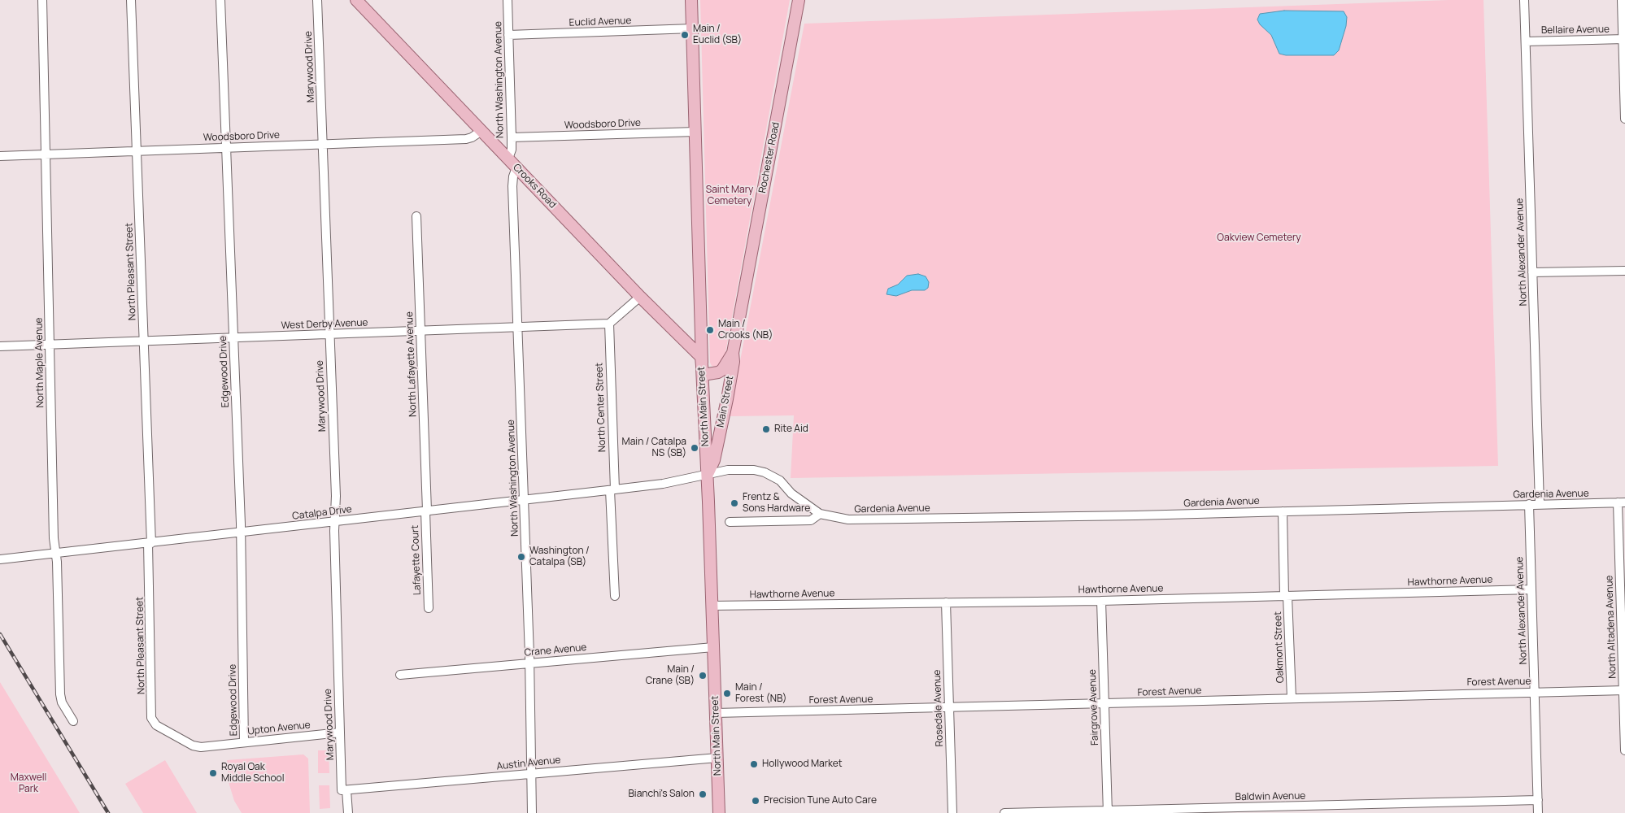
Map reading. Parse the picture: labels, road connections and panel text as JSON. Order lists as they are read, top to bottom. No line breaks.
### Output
{"streets":{"main road":["Rochester Road","Crooks Road","Main Street","North Main Street"],"street":["Euclid Avenue","Bellaire Avenue","Marywood Drive","North Washington Avenue","Woodsboro Drive","North Alexander Avenue","North Pleasant Street","West Derby Avenue","North Maple Avenue","North Lafayette Avenue","Edgewood Drive","North Center Street","Gardenia Avenue","Catalpa Drive","Lafayette Court","Hawthorne Avenue","North Altadena Avenue","Oakmont Street","Crane Avenue","Forest Avenue","Fairgrove Avenue","Rosedale Avenue","Upton Avenue","Austin Avenue","Baldwin Avenue"]},"crossings":[["Euclid Avenue","North Washington Avenue"],["Euclid Avenue","North Main Street"],["Bellaire Avenue","North Alexander Avenue"],["Marywood Drive","Woodsboro Drive"],["Marywood Drive","West Derby Avenue"],["Marywood Drive","Catalpa Drive"],["Marywood Drive","Upton Avenue"],["Marywood Drive","Austin Avenue"],["North Washington Avenue","Woodsboro Drive"],["North Washington Avenue","Crooks Road"],["North Washington Avenue","West Derby Avenue"],["North Washington Avenue","Catalpa Drive"],["North Washington Avenue","Crane Avenue"],["North Washington Avenue","Austin Avenue"],["Woodsboro Drive","Crooks Road"],["Woodsboro Drive","North Pleasant Street"],["Woodsboro Drive","North Maple Avenue"],["Woodsboro Drive","Edgewood Drive"],["Woodsboro Drive","North Main Street"],["Rochester Road","Main Street"],["Rochester Road","North Main Street"],["Crooks Road","North Main Street"],["North Alexander Avenue","Gardenia Avenue"],["North Alexander Avenue","Hawthorne Avenue"],["North Alexander Avenue","Forest Avenue"],["North Alexander Avenue","Baldwin Avenue"],["North Pleasant Street","West Derby Avenue"],["North Pleasant Street","Catalpa Drive"],["North Pleasant Street","Upton Avenue"],["West Derby Avenue","North Maple Avenue"],["West Derby Avenue","North Lafayette Avenue"],["West Derby Avenue","Edgewood Drive"],["West Derby Avenue","North Center Street"],["North Maple Avenue","Catalpa Drive"],["North Lafayette Avenue","Catalpa Drive"],["North Lafayette Avenue","Lafayette Court"],["Edgewood Drive","Catalpa Drive"],["Edgewood Drive","Upton Avenue"],["Main Street","North Main Street"],["Main Street","Gardenia Avenue"],["North Main Street","Gardenia Avenue"],["North Main Street","Hawthorne Avenue"],["North Main Street","Crane Avenue"],["North Main Street","Forest Avenue"],["North Main Street","Austin Avenue"],["North Center Street","Catalpa Drive"],["Gardenia Avenue","Catalpa Drive"],["Gardenia Avenue","North Altadena Avenue"],["Gardenia Avenue","Oakmont Street"],["Catalpa Drive","Lafayette Court"],["Hawthorne Avenue","Oakmont Street"],["Hawthorne Avenue","Fairgrove Avenue"],["Hawthorne Avenue","Rosedale Avenue"],["North Altadena Avenue","Forest Avenue"],["Oakmont Street","Forest Avenue"],["Forest Avenue","Fairgrove Avenue"],["Forest Avenue","Rosedale Avenue"],["Fairgrove Avenue","Baldwin Avenue"]],"parks":["Saint Mary Cemetery","Oakview Cemetery","Maxwell Park"],"places":["Main / Euclid (SB)","Main / Crooks (NB)","Rite Aid","Main / Catalpa NS (SB)","Frentz & Sons Hardware","Washington / Catalpa (SB)","Main / Crane (SB)","Main / Forest (NB)","Hollywood Market","Royal Oak Middle School","Bianchi's Salon","Precision Tune Auto Care"]}
